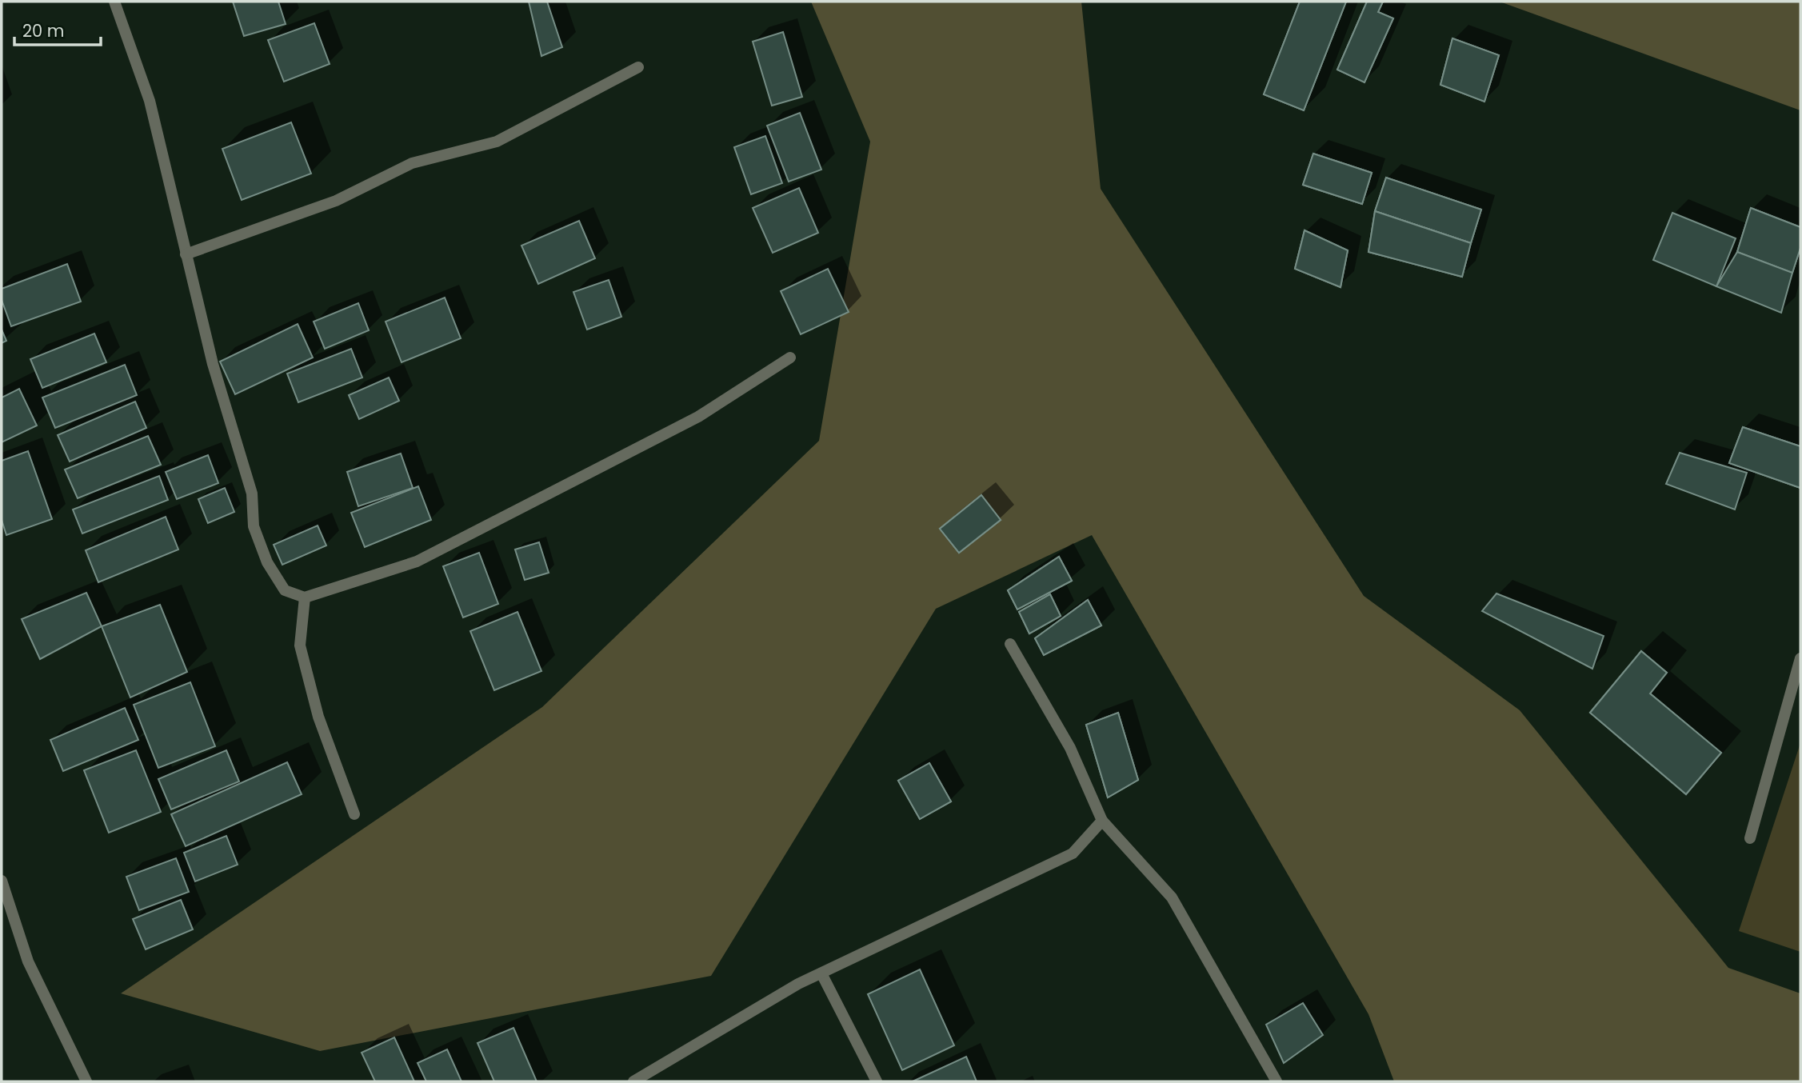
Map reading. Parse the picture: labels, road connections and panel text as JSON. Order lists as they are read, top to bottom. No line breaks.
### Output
{"scale_bar":"20 m"}
